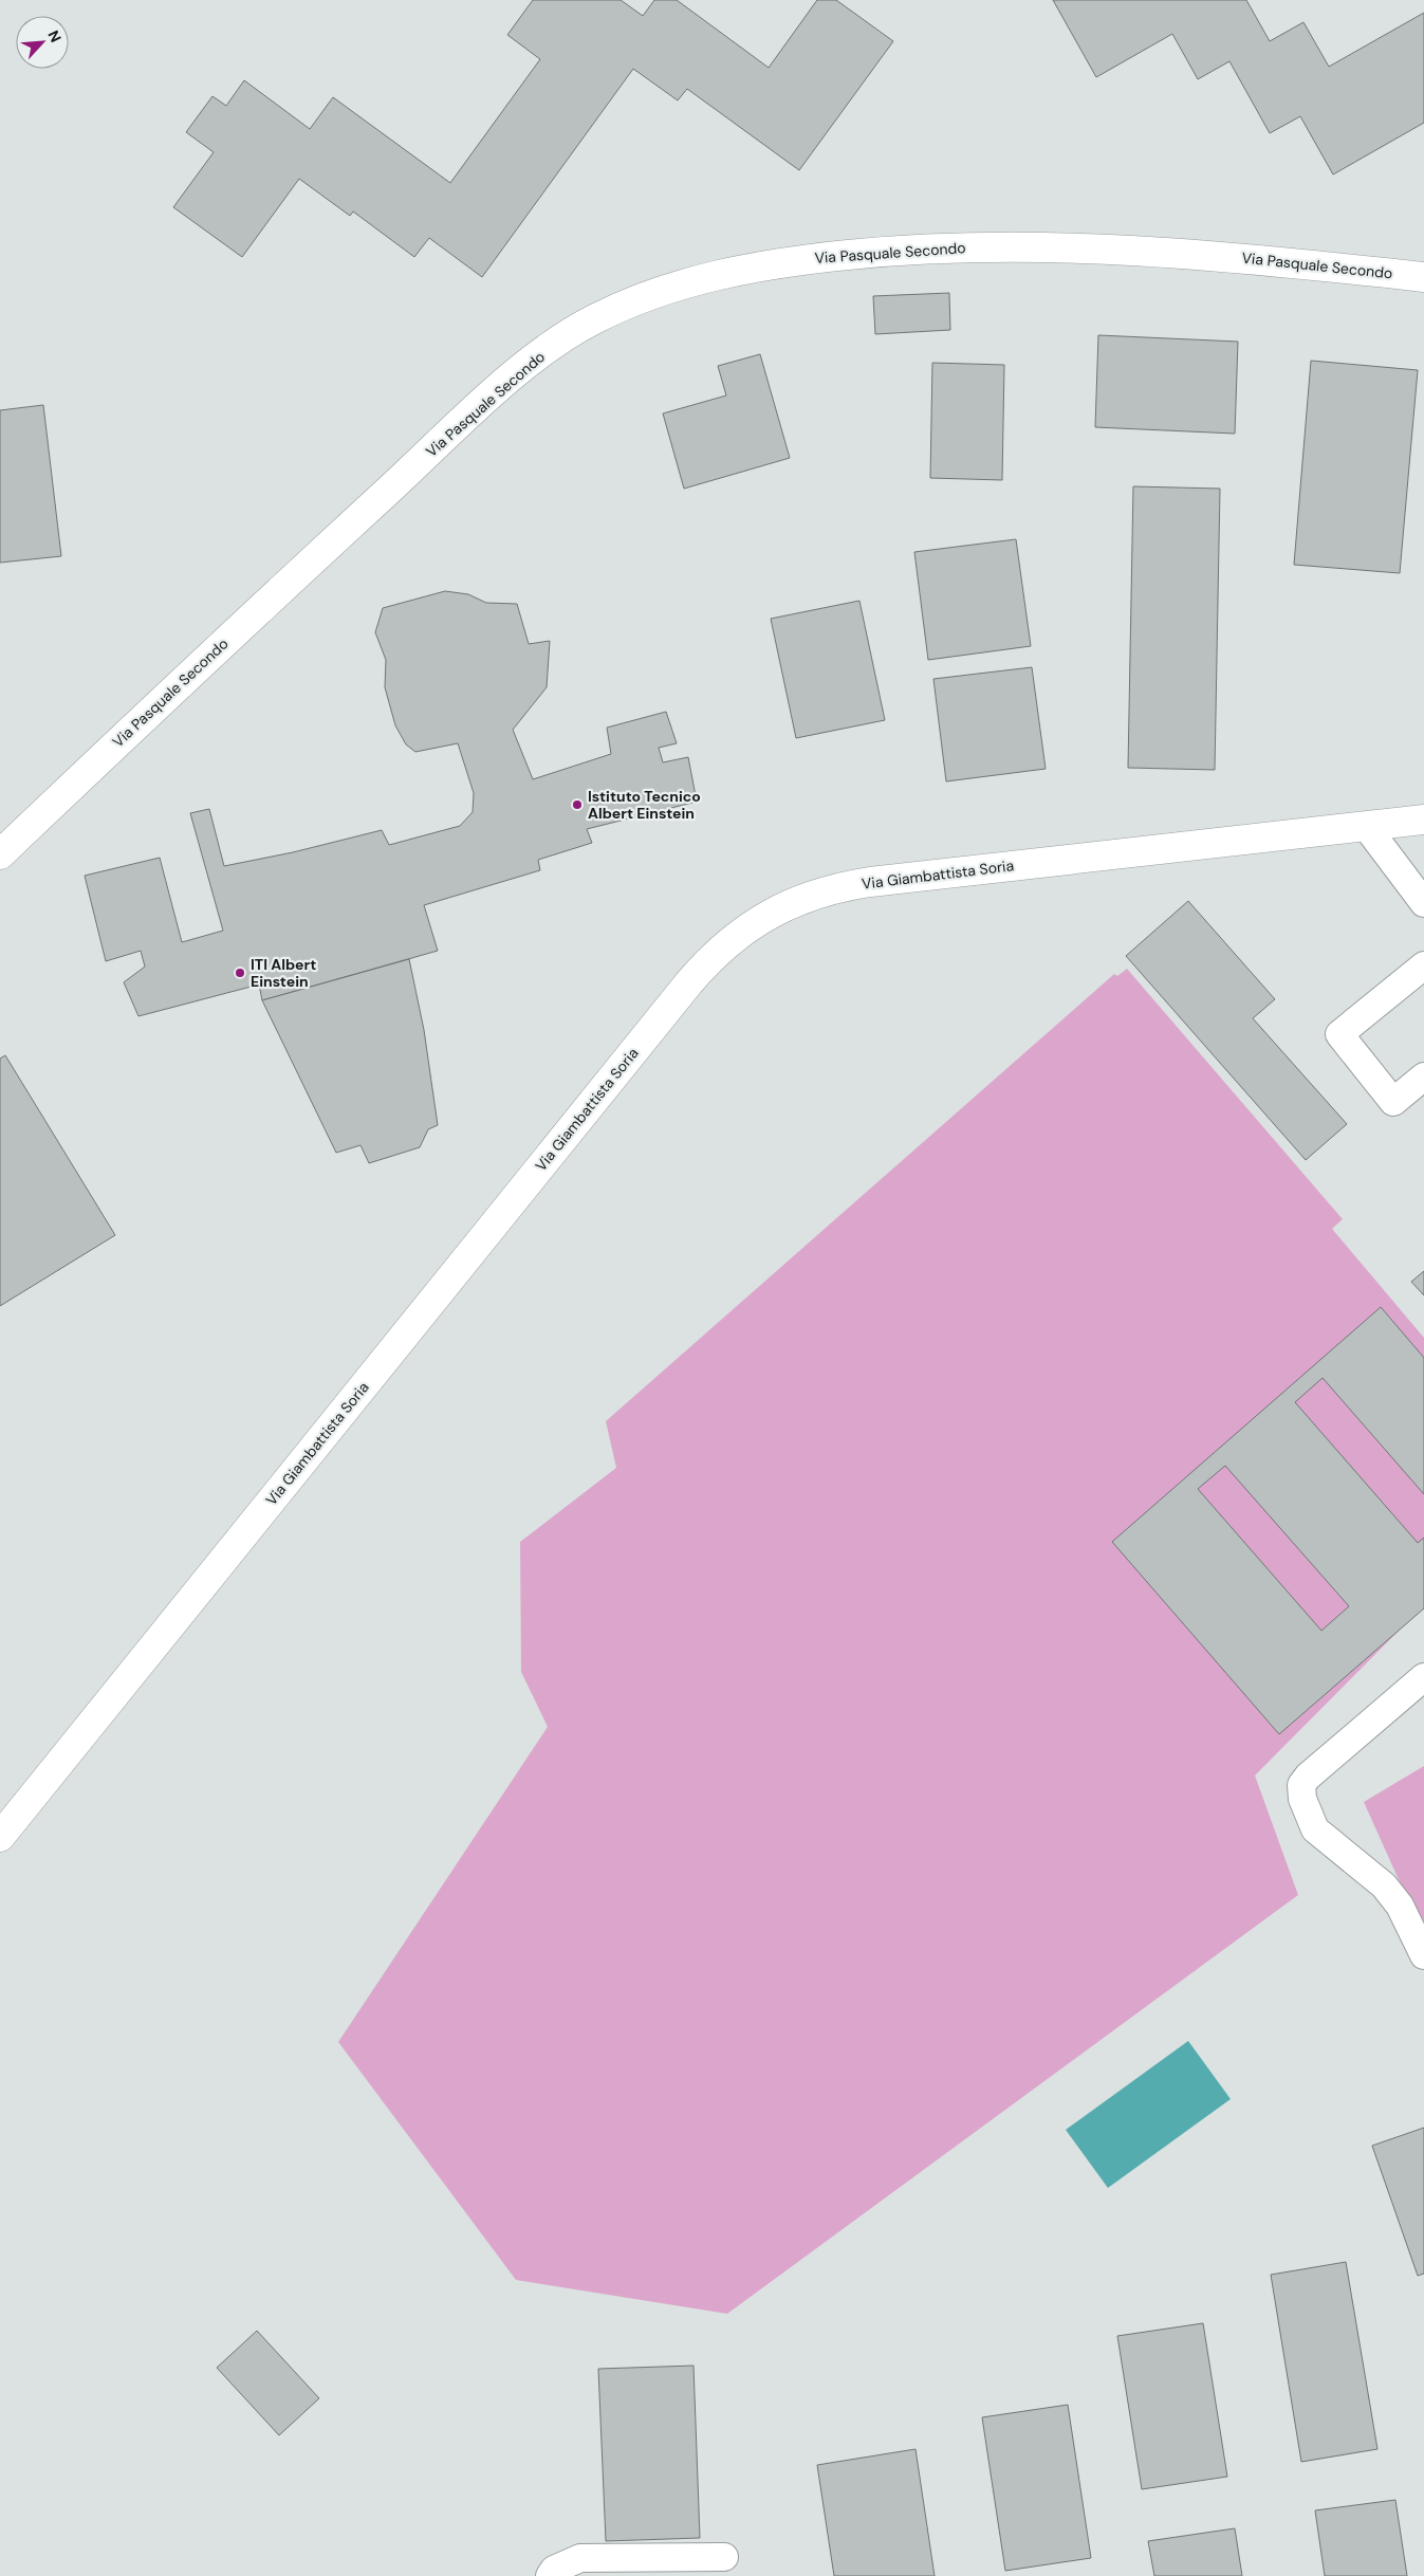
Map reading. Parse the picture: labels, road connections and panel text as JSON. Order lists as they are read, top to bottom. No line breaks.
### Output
{"streets":{"street":["Via Pasquale Secondo","Via Giambattista Soria"]},"places":["Istituto Tecnico Albert Einstein","ITI Albert Einstein"],"north":"top right"}
